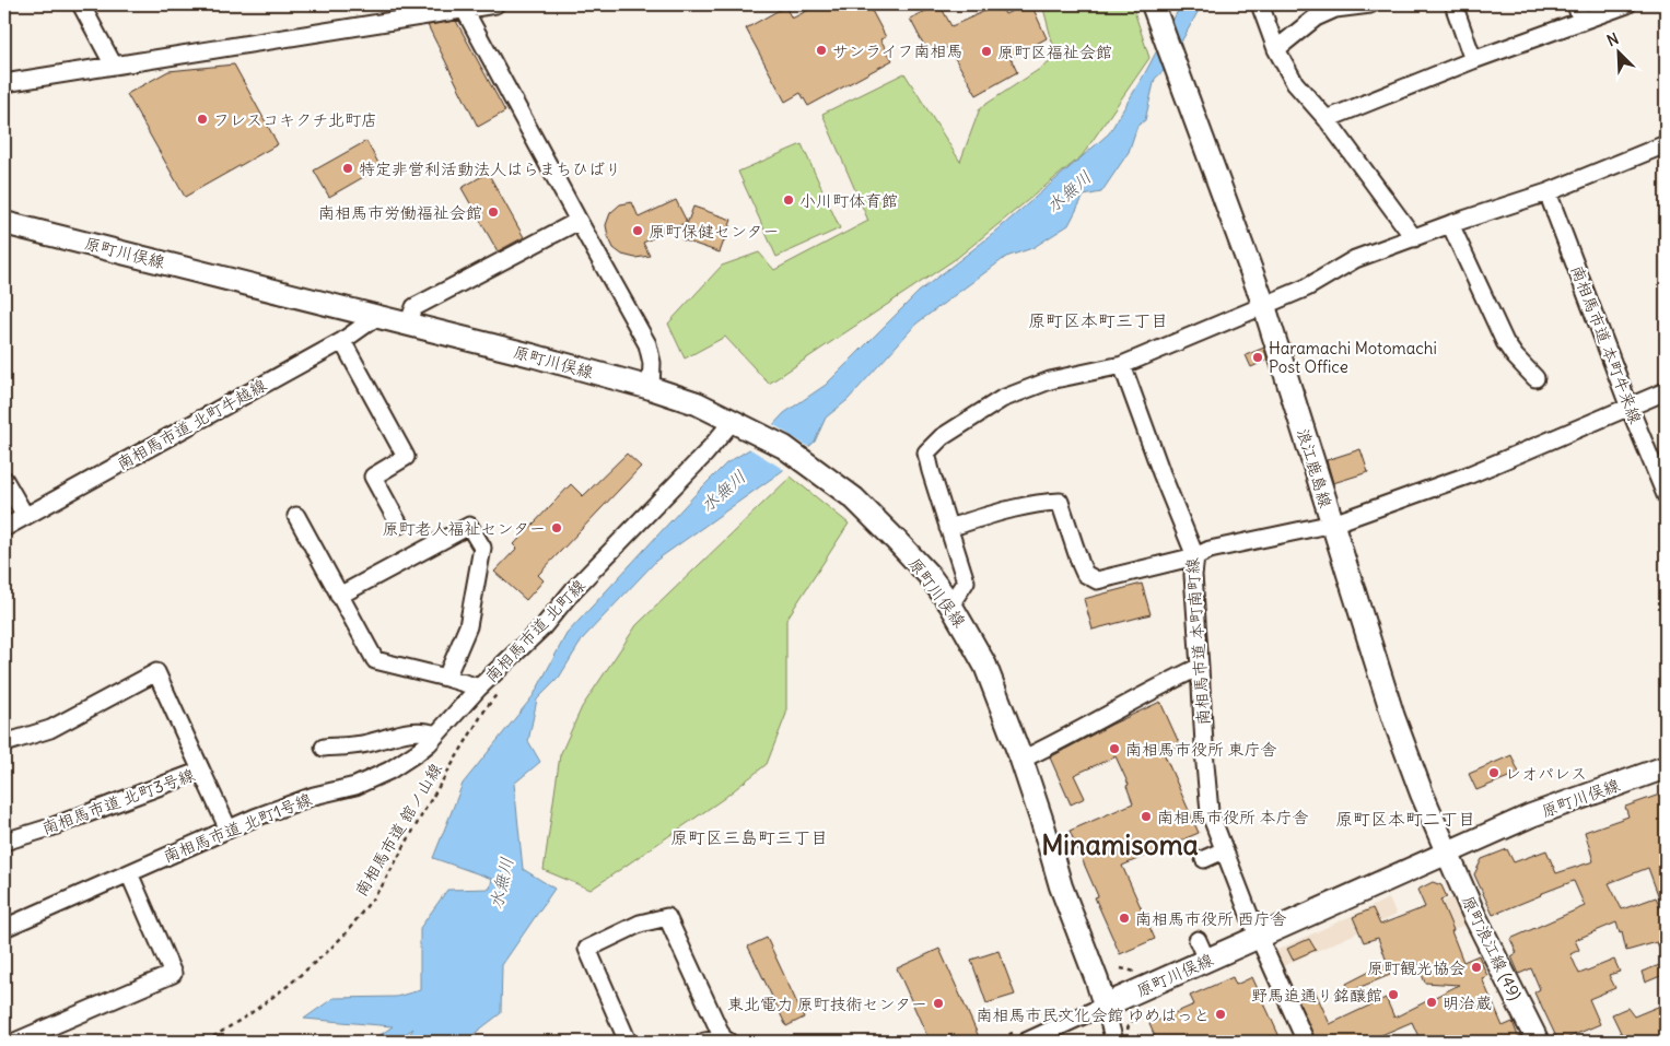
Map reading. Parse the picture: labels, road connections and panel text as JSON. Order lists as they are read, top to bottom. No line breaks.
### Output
{"streets":{"main road":["原町川俣線","浪江鹿島線","原町浪江線 (49)"],"street":["南相馬市道 本町牛来線","南相馬市道 北町牛越線","南相馬市道 北町線","南相馬市道 本町南町線","南相馬市道 北町3号線","南相馬市道 北町1号線"],"path":["南相馬市道 舘ノ山線"]},"crossings":[["原町川俣線","南相馬市道 北町牛越線"],["原町川俣線","浪江鹿島線"],["原町川俣線","南相馬市道 北町線"],["原町川俣線","南相馬市道 本町南町線"],["原町川俣線","原町浪江線 (49)"],["浪江鹿島線","原町浪江線 (49)"],["南相馬市道 北町線","南相馬市道 北町1号線"],["南相馬市道 北町3号線","南相馬市道 北町1号線"]],"districts":["原町区本町三丁目","原町区本町二丁目","原町区三島町三丁目","Minamisoma"],"water":["水無川"],"places":["サンライフ南相馬","原町区福祉会館","フレスコキクチ北町店","特定非営利活動法人はらまちひばり","小川町体育館","南相馬市労働福祉会館","原町保健センター","Haramachi Motomachi Post Office","原町老人福祉センター","南相馬市役所 東庁舎","レオパレス","南相馬市役所 本庁舎","南相馬市役所 西庁舎","原町観光協会","野馬追通り銘醸館","明治蔵","東北電力 原町技術センター","南相馬市民文化会館 ゆめはっと"],"north":"top left"}
